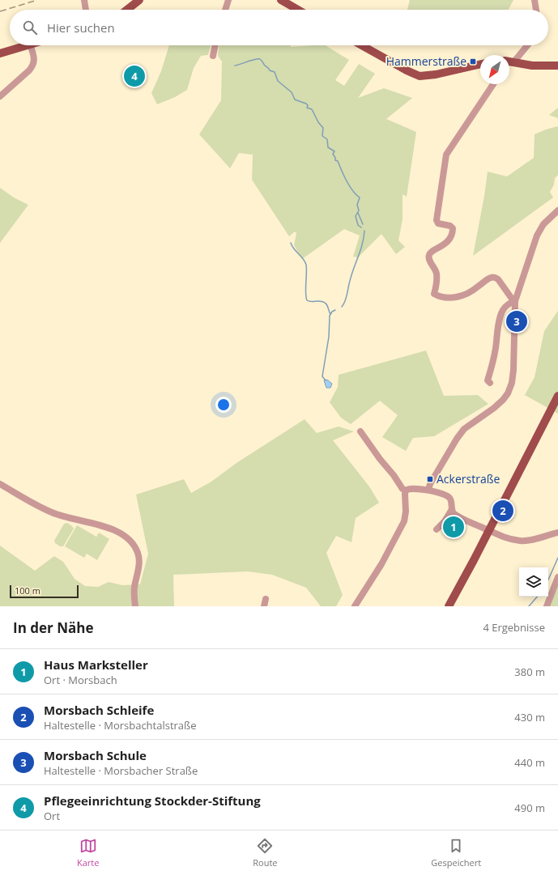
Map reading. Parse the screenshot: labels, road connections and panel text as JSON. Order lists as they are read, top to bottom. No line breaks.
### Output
{"places":{"transit":["Hammerstraße","Ackerstraße"]},"scale_bar":"100 m","north":"bottom left","page":{"search":"Hier suchen","pins":["4","3","2","1"],"scale":"100 m","heading":["In der Nähe","4 Ergebnisse"],"list":[{"mark":"1","name":"Haus Marksteller","note":"Ort · Morsbach","value":"380 m"},{"mark":"2","name":"Morsbach Schleife","note":"Haltestelle · Morsbachtalstraße","value":"430 m"},{"mark":"3","name":"Morsbach Schule","note":"Haltestelle · Morsbacher Straße","value":"440 m"},{"mark":"4","name":"Pflegeeinrichtung Stockder-Stiftung","note":"Ort","value":"490 m"}],"nav":["Karte","Route","Gespeichert"]}}
